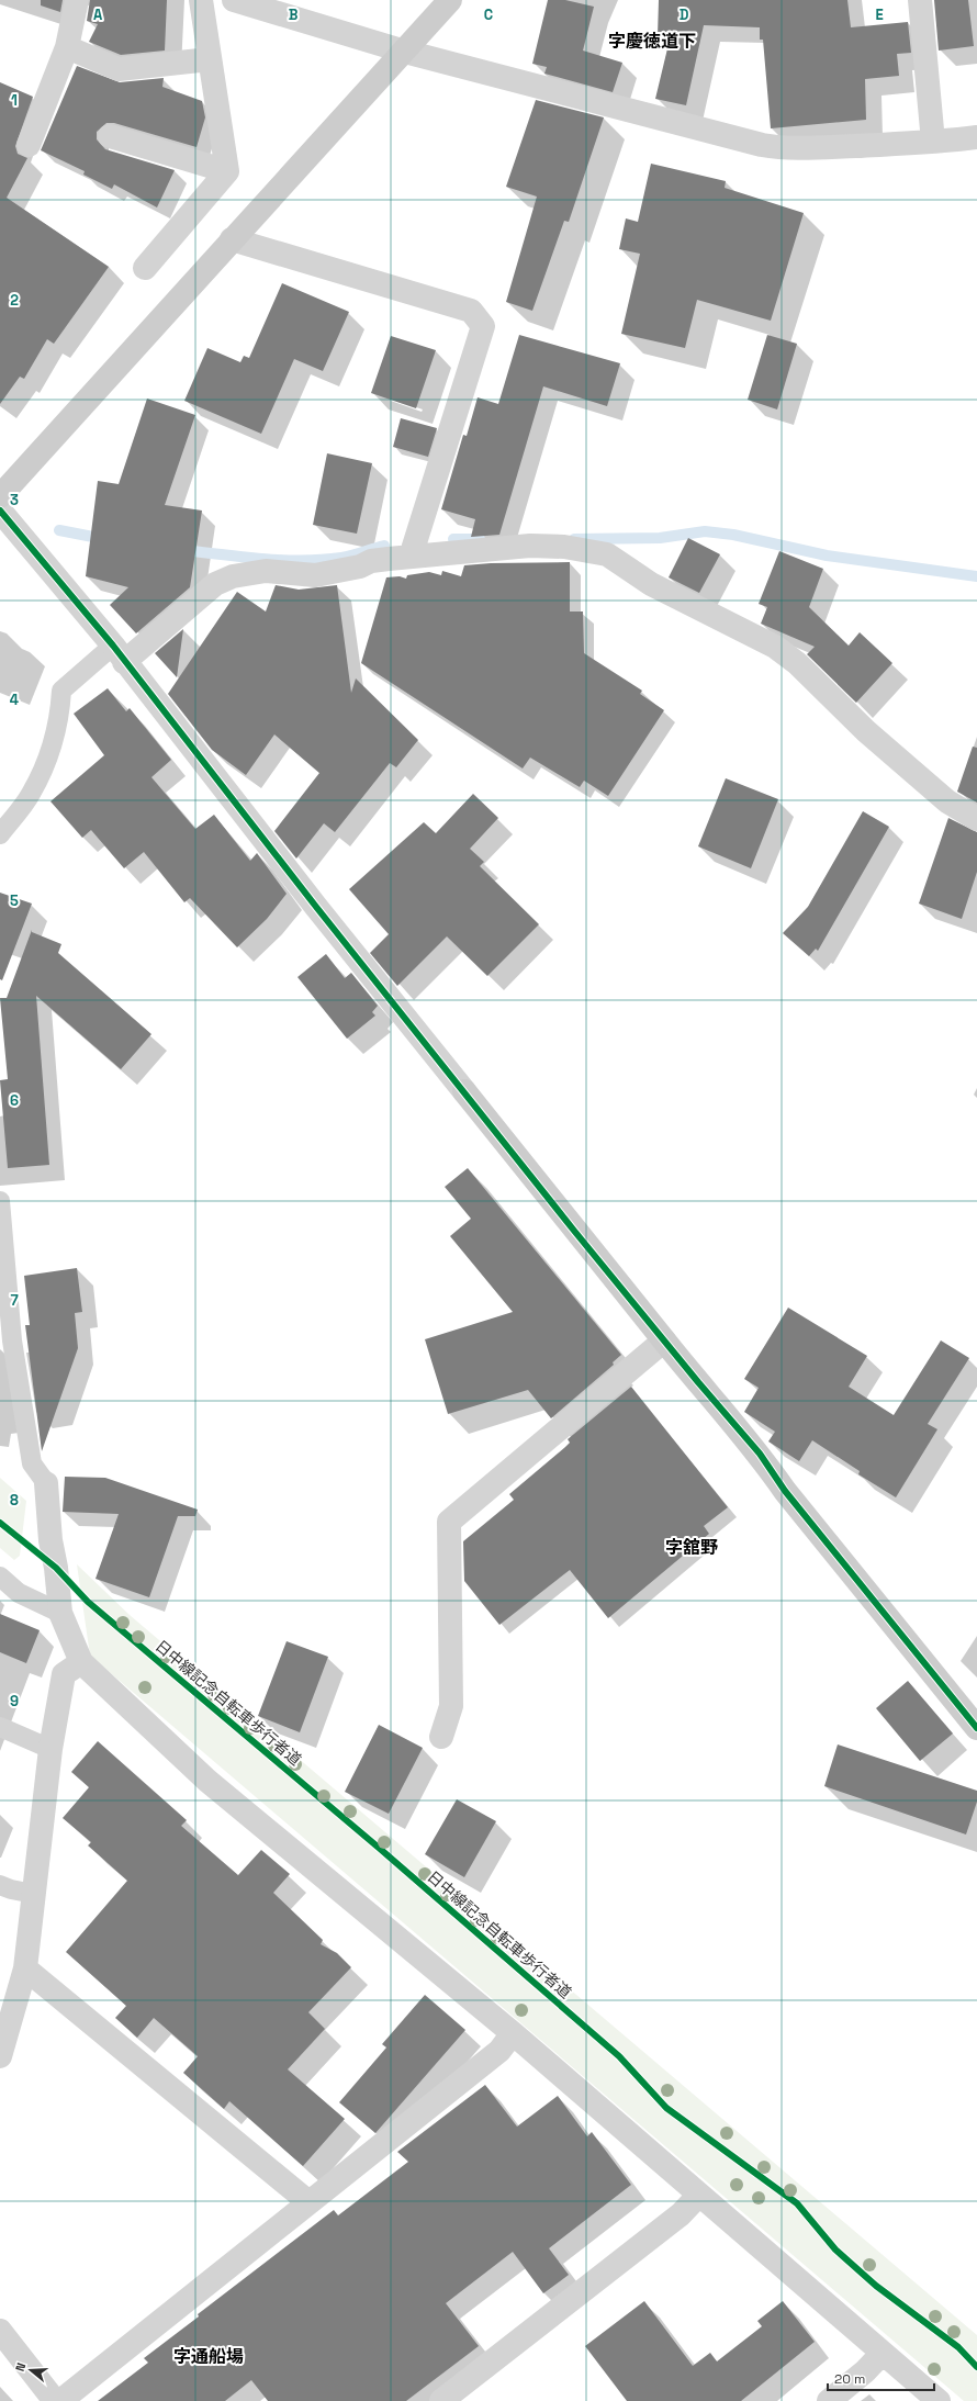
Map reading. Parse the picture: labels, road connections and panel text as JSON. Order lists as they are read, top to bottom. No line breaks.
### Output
{"streets":{"cycle path":["日中線記念自転車歩行者道"]},"districts":["字慶徳道下","字舘野","字通船場"],"scale_bar":"20 m","north":"left","grid":{"columns":["A","B","C","D","E"],"rows":["1","2","3","4","5","6","7","8","9"]}}
